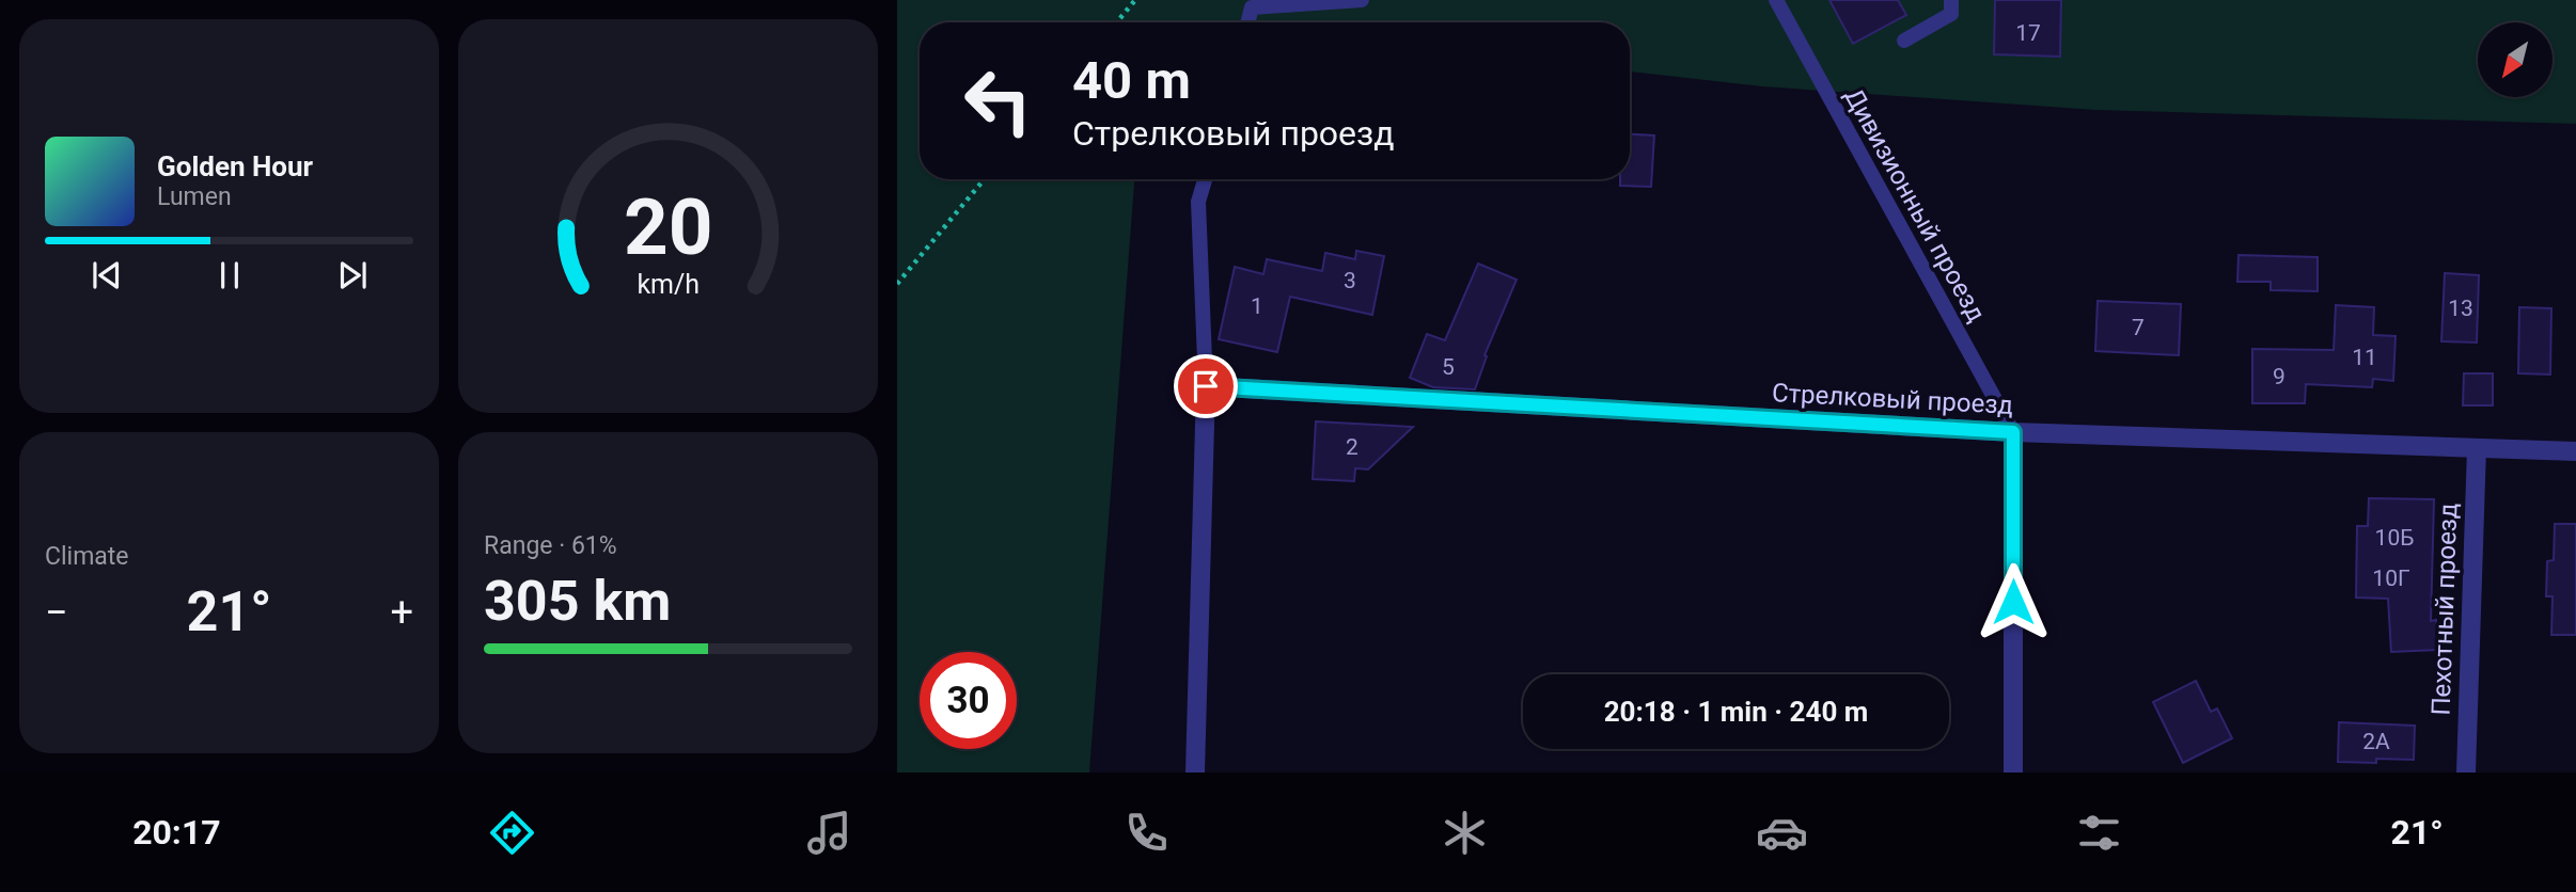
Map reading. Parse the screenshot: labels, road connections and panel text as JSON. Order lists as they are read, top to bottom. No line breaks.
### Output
{"streets":{"street":["Стрелковый проезд","Пехотный проезд"],"lane":["Дивизионный проезд"]},"crossings":[["Дивизионный проезд","Стрелковый проезд"],["Стрелковый проезд","Пехотный проезд"]],"house_numbers":["17","3","1","13","7","11","5","9","2","10Б","10Г","2А"],"north":"bottom left","page":{"turn":["40 m","Стрелковый проезд"],"song":["Golden Hour","Lumen"],"tile":["Climate",["Range · 61%","305 km"]],"heat":["−","21°","+"],"limit":"30","trip":"20:18 · 1 min · 240 m","tabs":["20:17","21°"],"gauge":["20","km/h"]}}
